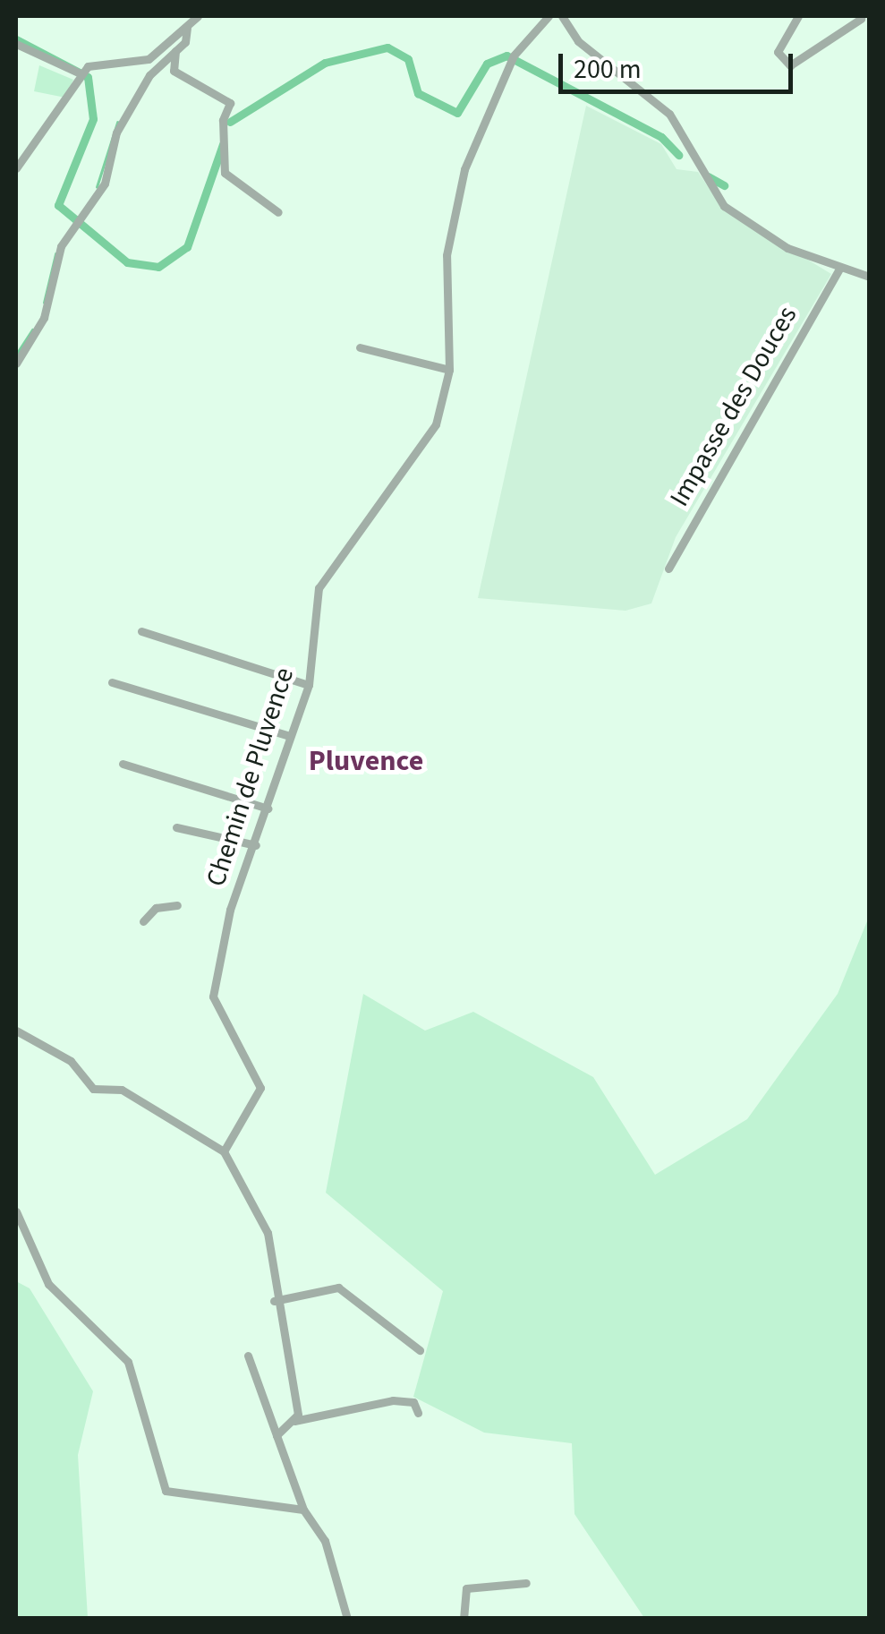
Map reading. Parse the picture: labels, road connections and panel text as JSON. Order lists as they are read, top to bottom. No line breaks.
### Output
{"streets":{"street":["Impasse des Douces","Chemin de Pluvence"]},"districts":["Pluvence"],"scale_bar":"200 m"}
